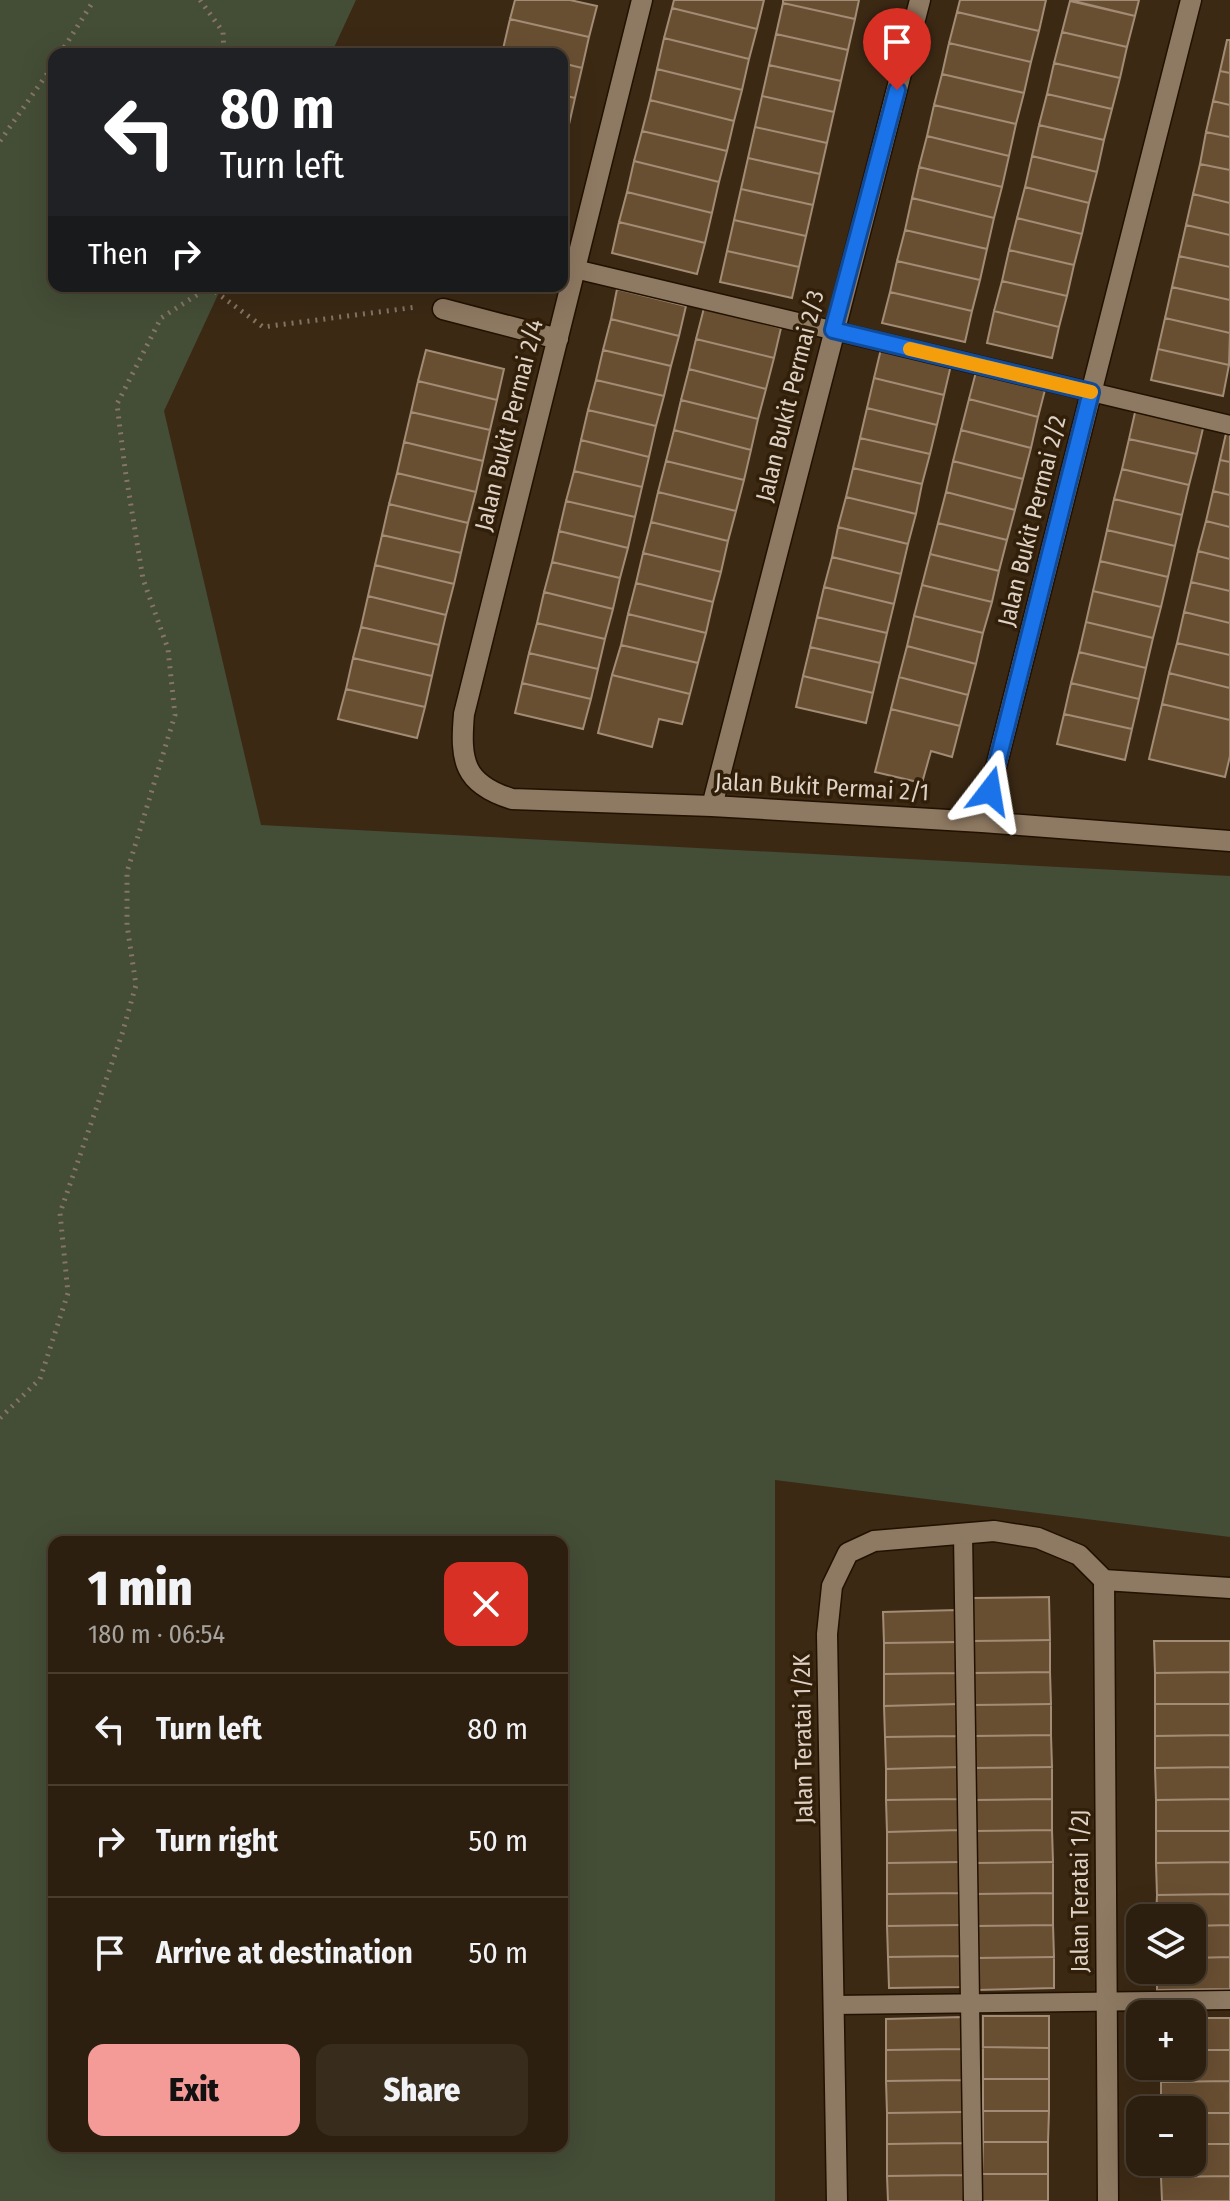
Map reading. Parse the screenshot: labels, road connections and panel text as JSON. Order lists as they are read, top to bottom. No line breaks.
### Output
{"streets":{"street":["Jalan Bukit Permai 2/3","Jalan Bukit Permai 2/4","Jalan Bukit Permai 2/2","Jalan Bukit Permai 2/1","Jalan Teratai 1/2K","Jalan Teratai 1/2J"]},"crossings":[["Jalan Bukit Permai 2/3","Jalan Bukit Permai 2/1"],["Jalan Bukit Permai 2/4","Jalan Bukit Permai 2/1"],["Jalan Bukit Permai 2/2","Jalan Bukit Permai 2/1"],["Jalan Teratai 1/2K","Jalan Teratai 1/2J"]],"page":{"turn":["80 m","Turn left"],"then":"Then","heading":["1 min","180 m · 06:54"],"list":[{"name":"Turn left","value":"80 m"},{"name":"Turn right","value":"50 m"},{"name":"Arrive at destination","value":"50 m"}],"map_buttons":["+","−"],"buttons":["Exit","Share"]}}
